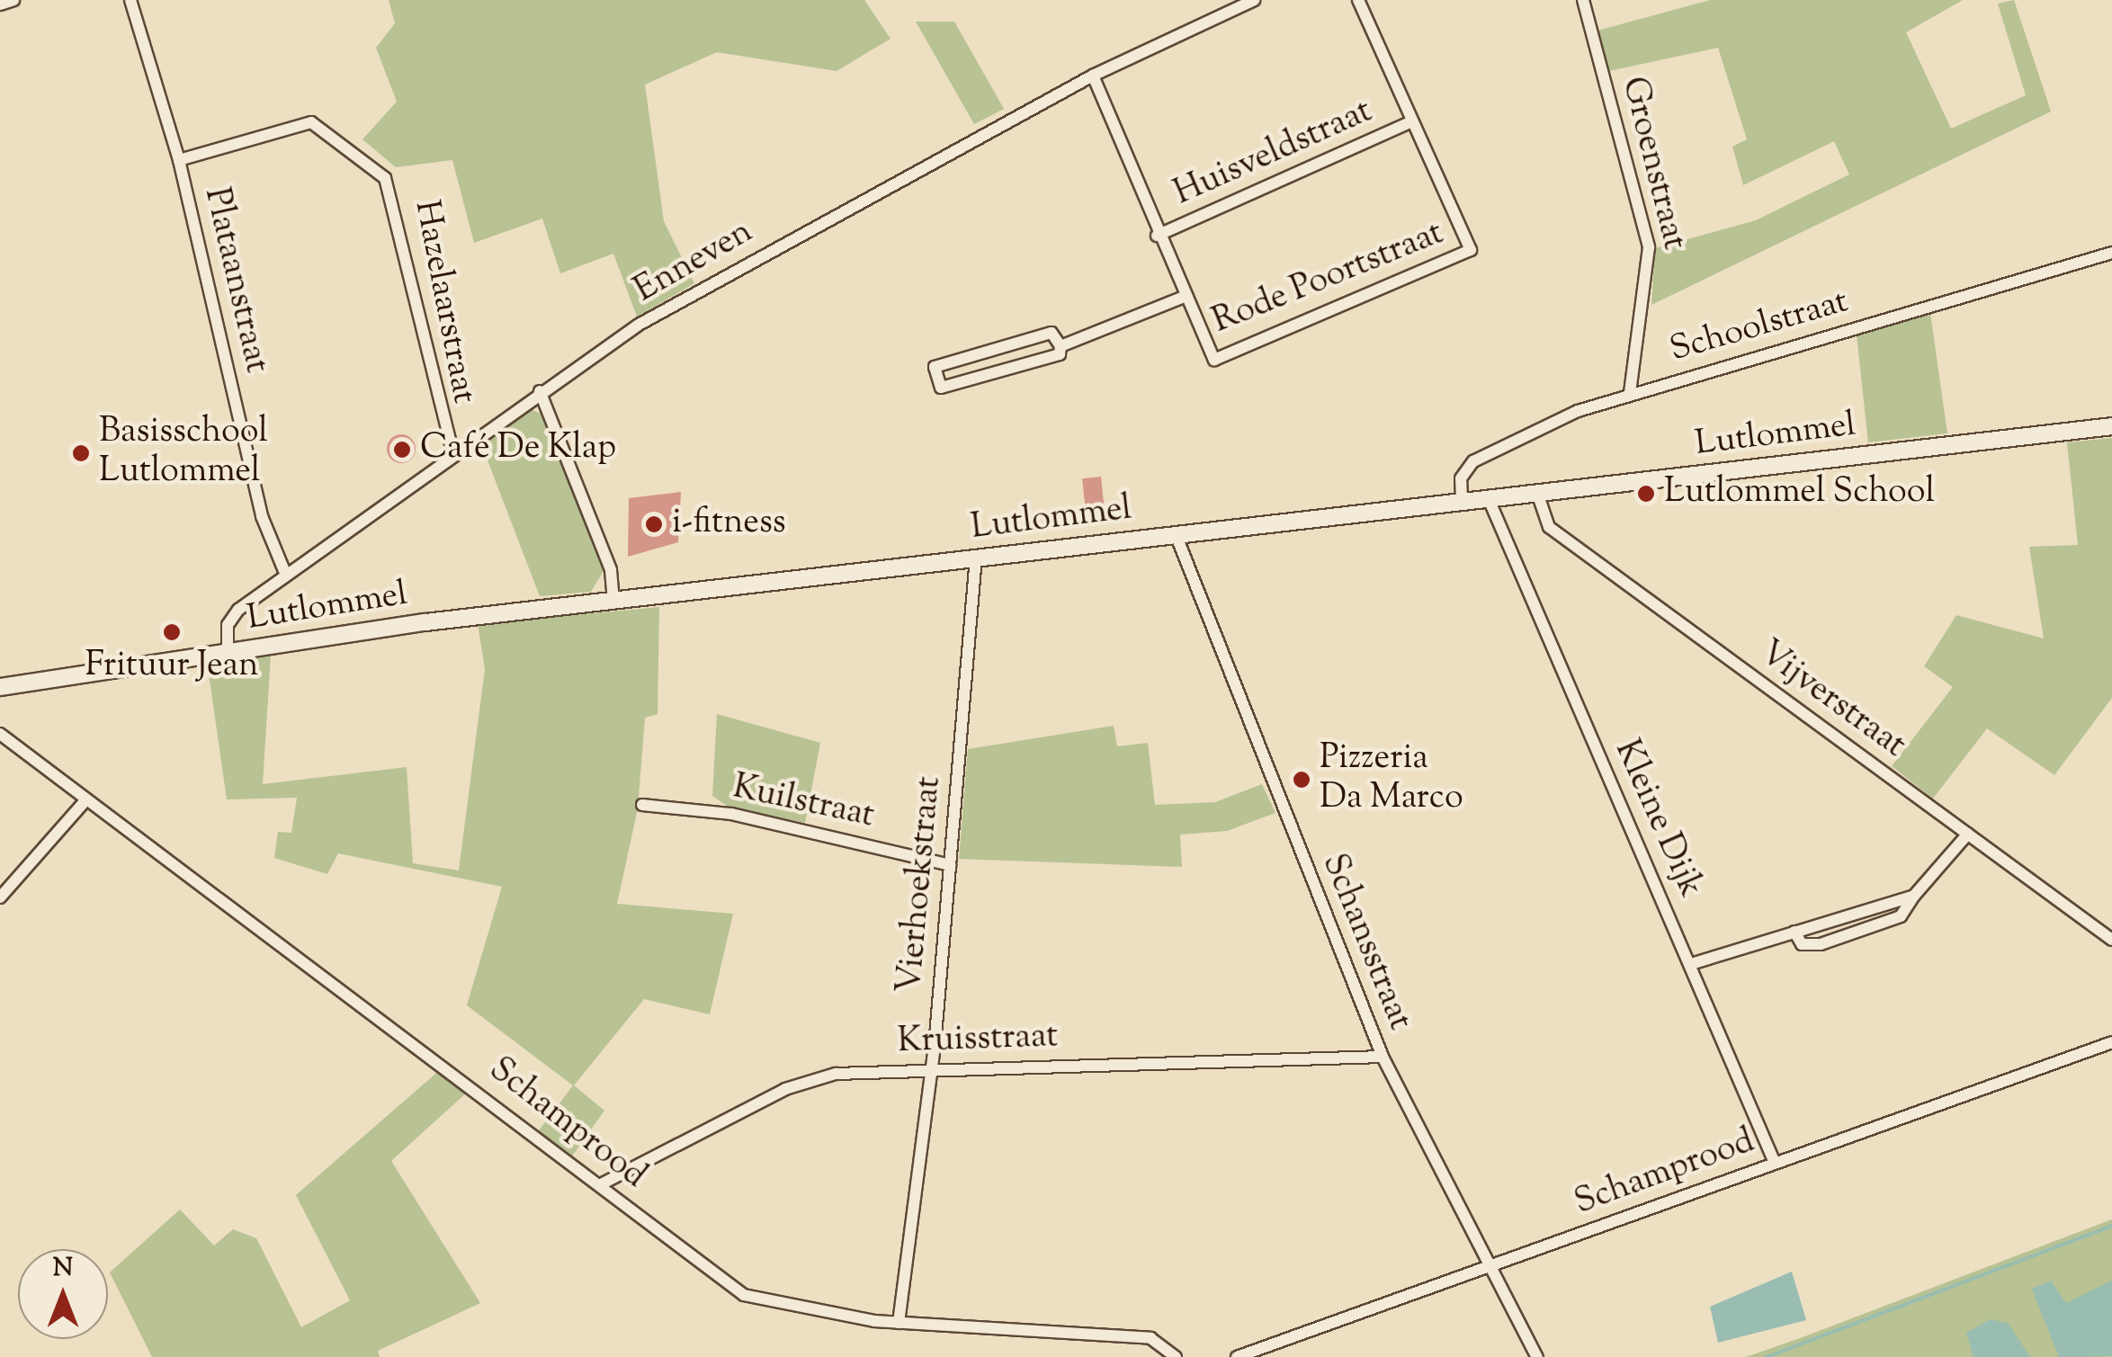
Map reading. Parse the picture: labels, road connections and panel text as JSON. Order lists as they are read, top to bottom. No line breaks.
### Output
{"streets":{"main road":["Lutlommel"],"street":["Huisveldstraat","Groenstraat","Enneven","Rode Poortstraat","Plataanstraat","Hazelaarstraat","Schoolstraat","Vijverstraat","Kuilstraat","Kleine Dijk","Vierhoekstraat","Schansstraat","Kruisstraat","Schamprood"]},"crossings":[["Huisveldstraat","Rode Poortstraat"],["Groenstraat","Schoolstraat"],["Enneven","Plataanstraat"],["Enneven","Hazelaarstraat"],["Enneven","Lutlommel"],["Plataanstraat","Hazelaarstraat"],["Schoolstraat","Lutlommel"],["Lutlommel","Vijverstraat"],["Lutlommel","Kleine Dijk"],["Lutlommel","Vierhoekstraat"],["Lutlommel","Schansstraat"],["Kuilstraat","Vierhoekstraat"],["Kleine Dijk","Schamprood"],["Vierhoekstraat","Kruisstraat"],["Vierhoekstraat","Schamprood"],["Schansstraat","Kruisstraat"],["Schansstraat","Schamprood"],["Kruisstraat","Schamprood"]],"places":["Café De Klap","Basisschool Lutlommel","Lutlommel School","i-fitness","Frituur Jean","Pizzeria Da Marco"],"north":"top"}
